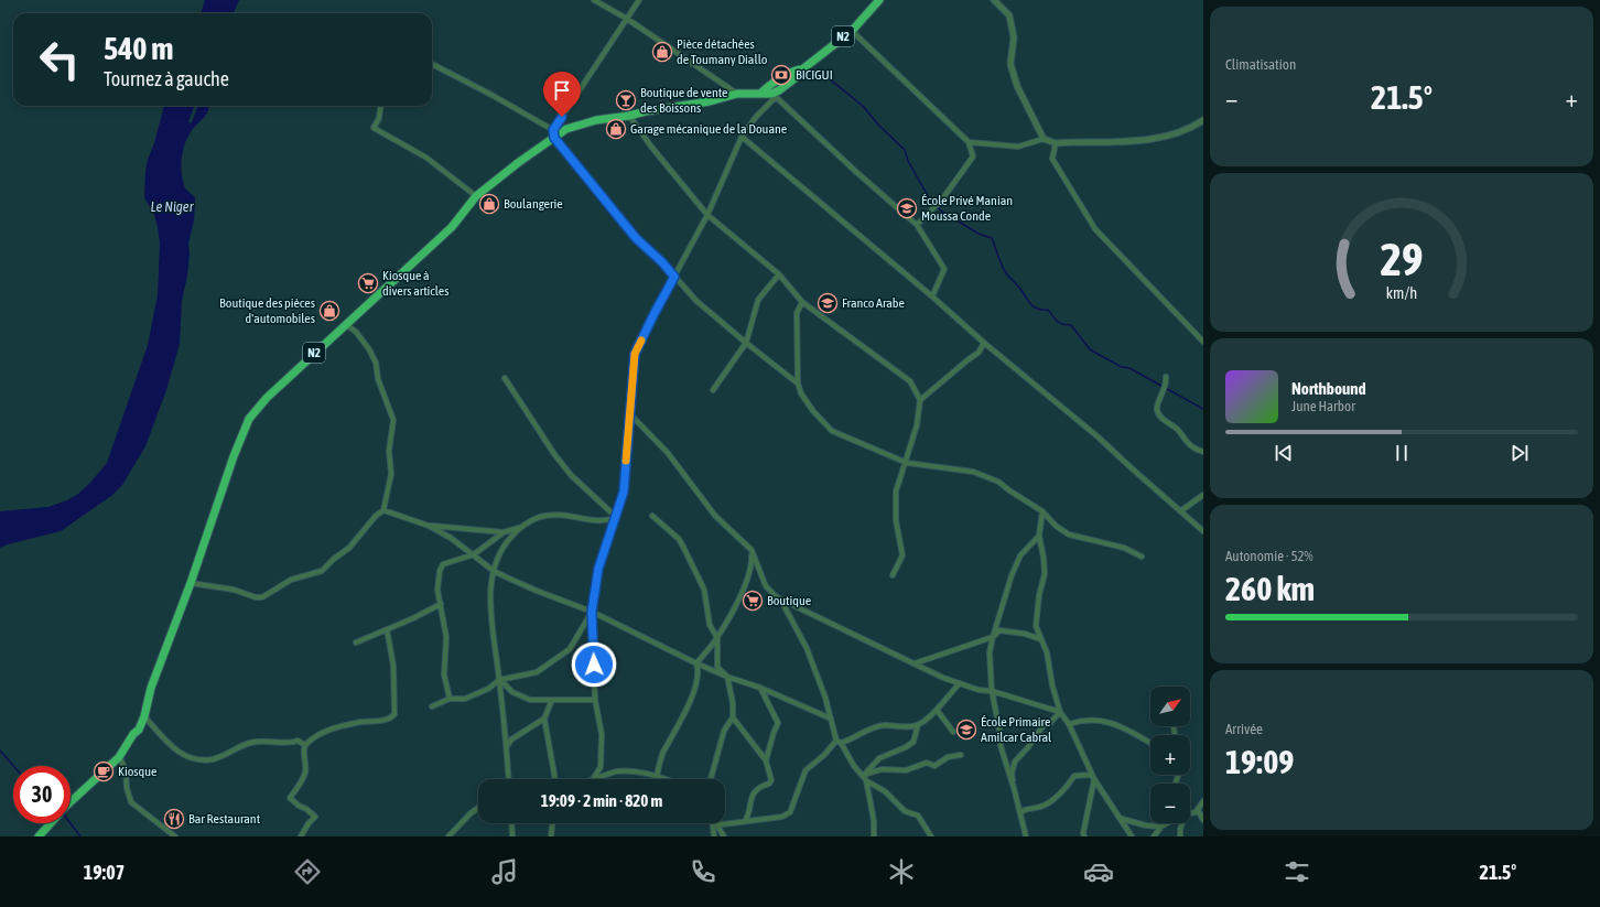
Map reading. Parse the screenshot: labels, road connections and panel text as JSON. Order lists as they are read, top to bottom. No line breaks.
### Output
{"streets":{"highway":["N2"]},"water":["Le Niger"],"places":{"shop":["Pièce détachées de Toumany Diallo","Garage mécanique de la Douane","Boulangerie","Boutique des pièces d'automobiles"],"bank":["BICIGUI"],"bar":["Boutique de vente des Boissons"],"school or university":["École Privé Manian Moussa Conde","Franco Arabe","École Primaire Amilcar Cabral"],"supermarket":["Kiosque à divers articles","Boutique"],"cafe":["Kiosque"],"restaurant":["Bar Restaurant"]},"north":"top right","page":{"tile":["Climatisation",["Autonomie · 52%","260 km"],["Arrivée","19:09"]],"turn":["540 m","Tournez à gauche"],"heat":["−","21.5°","+"],"song":["Northbound","June Harbor"],"map_buttons":["+","−"],"limit":"30","trip":"19:09 · 2 min · 820 m","tabs":["19:07","21.5°"],"gauge":["29","km/h"]}}
